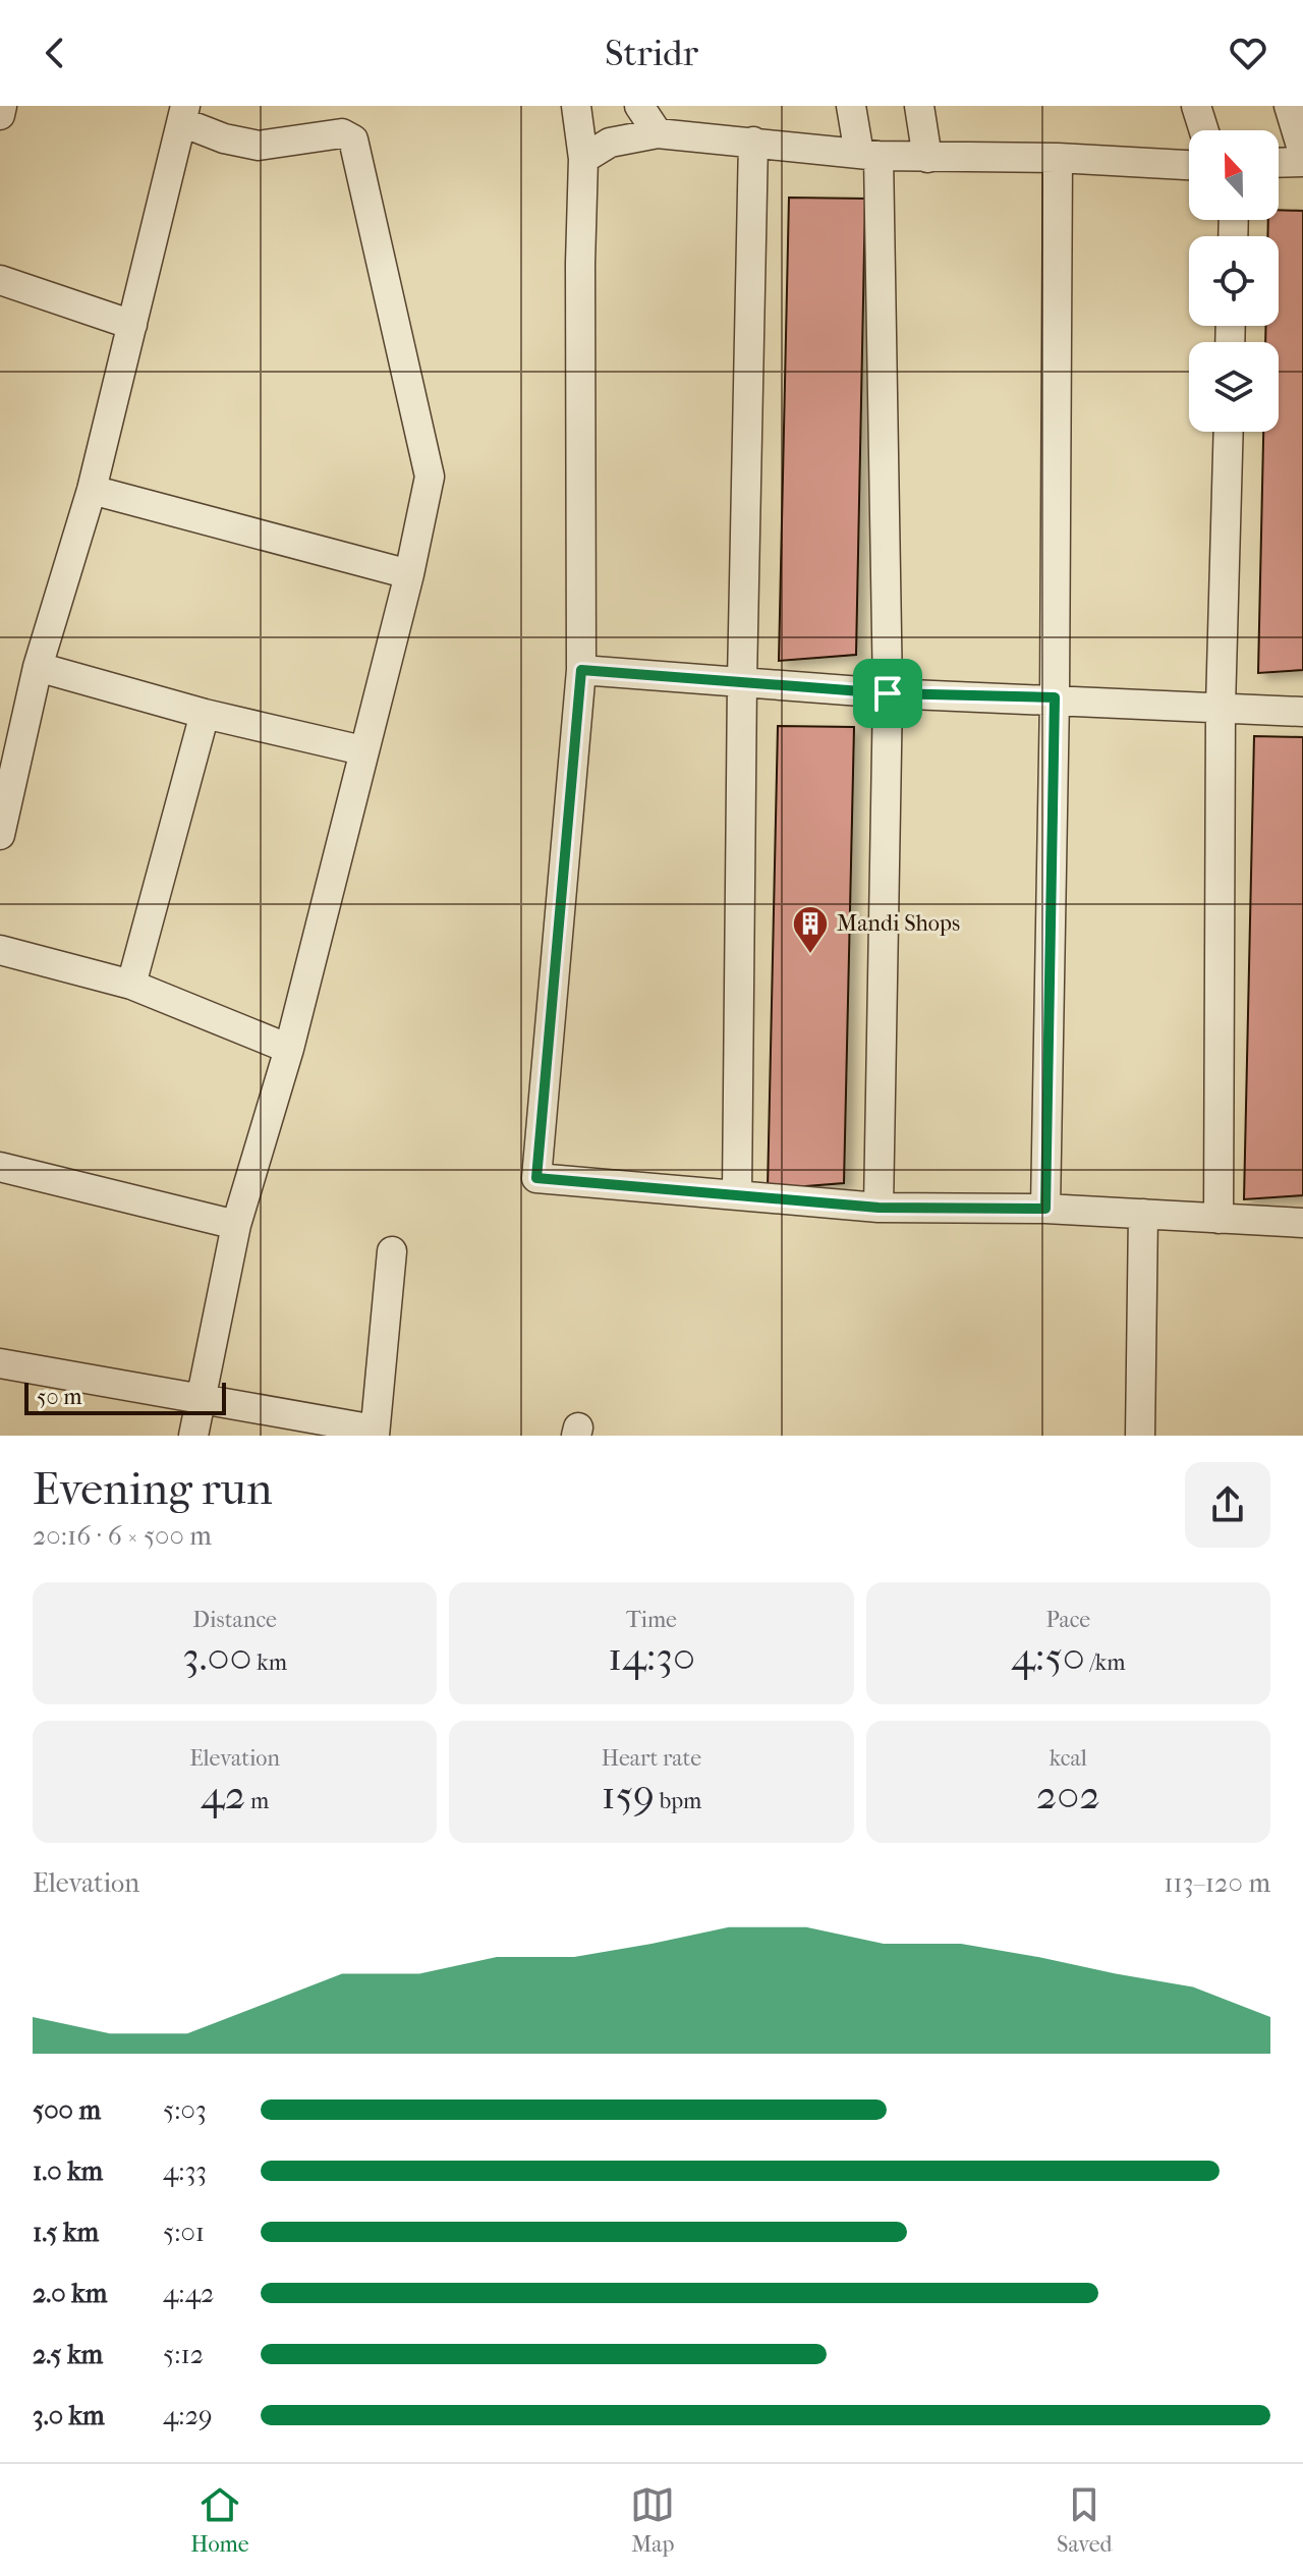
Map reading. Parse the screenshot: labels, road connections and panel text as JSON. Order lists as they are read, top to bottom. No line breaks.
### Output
{"places":{"building":["Mandi Shops"]},"scale_bar":"50 m","north":"top","page":{"header":"Stridr","scale":"50 m","heading":["Evening run","20:16 · 6 × 500 m"],"stats":[["Distance","3.00 km"],["Time","14:30"],["Pace","4:50 /km"],["Elevation","42 m"],["Heart rate","159 bpm"],["kcal","202"]],"chart":["Elevation","113–120 m"],"list":[{"name":"500 m","note":"5:03"},{"name":"1.0 km","note":"4:33"},{"name":"1.5 km","note":"5:01"},{"name":"2.0 km","note":"4:42"},{"name":"2.5 km","note":"5:12"},{"name":"3.0 km","note":"4:29"}],"tabs":["Home","Map","Saved"]}}
